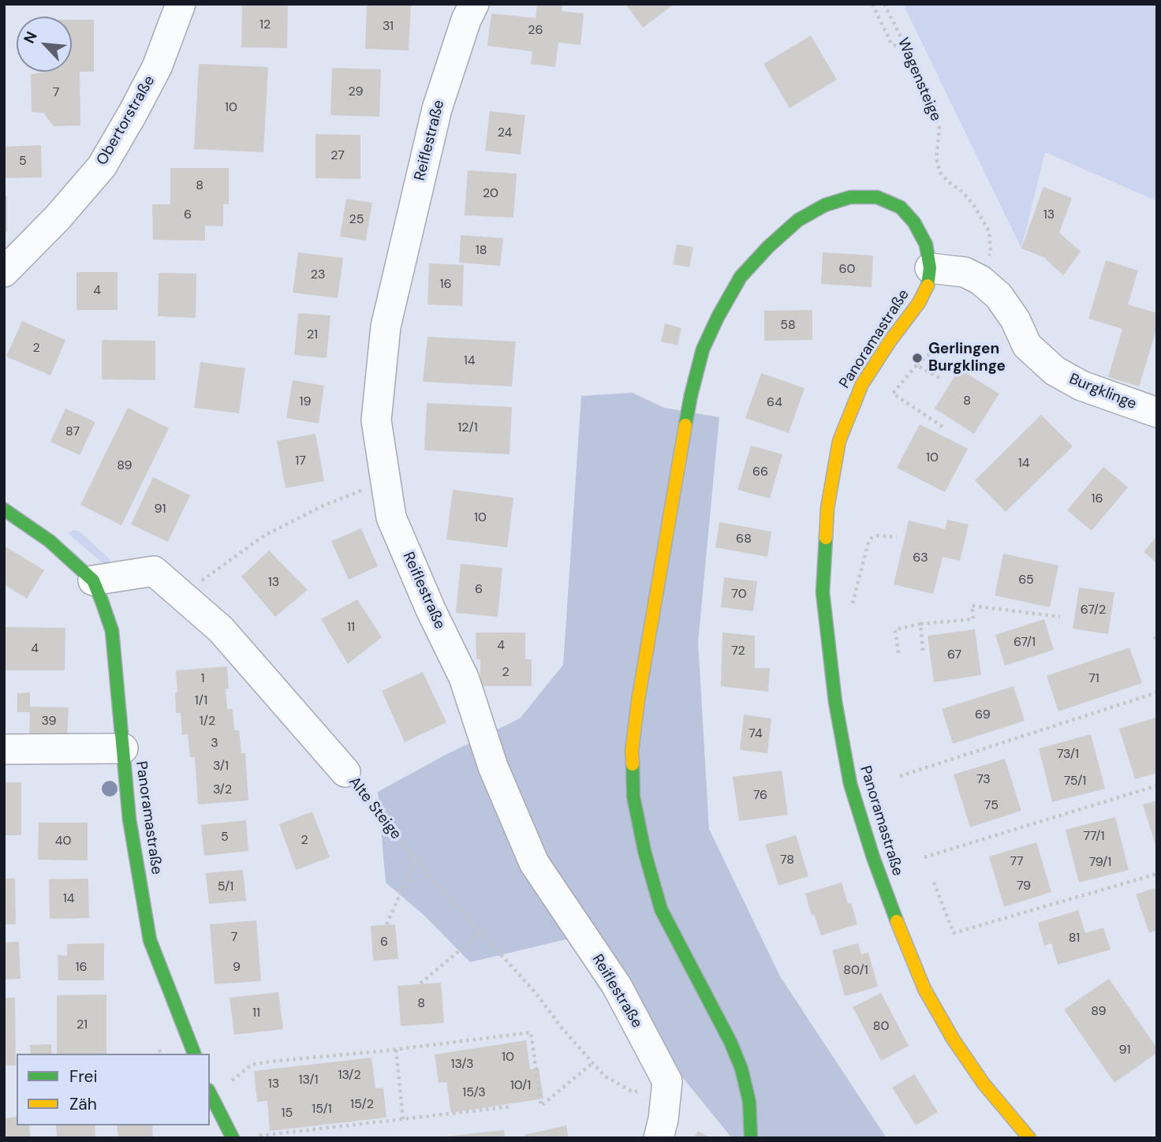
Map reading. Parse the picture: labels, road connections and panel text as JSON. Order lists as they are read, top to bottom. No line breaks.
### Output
{"streets":{"main road":["Panoramastraße"],"street":["Obertorstraße","Reiflestraße","Burgklinge","Alte Steige"],"path":["Wagensteige"]},"crossings":[["Wagensteige","Burgklinge"],["Panoramastraße","Burgklinge"],["Panoramastraße","Alte Steige"]],"places":["Gerlingen Burgklinge"],"house_numbers":["12","31","26","29","7","10","24","27","5","8","20","6","13","25","18","60","23","16","4","58","21","2","14","8","19","64","12/1","87","10","17","14","89","66","16","91","10","68","63","65","13","6","70","67/2","11","67/1","4","4","72","67","2","1","71","1/1","69","39","1/2","74","3","73/1","3/1","73","75/1","3/2","76","75","77/1","5","2","40","78","77","79/1","79","5/1","14","7","81","6","16","9","80/1","8","89","11","21","80","91","10","13/3","13/2","13/1","13","10/1","15/3","15/2","15/1","15"],"legend":["Frei","Zäh"],"north":"top left"}
